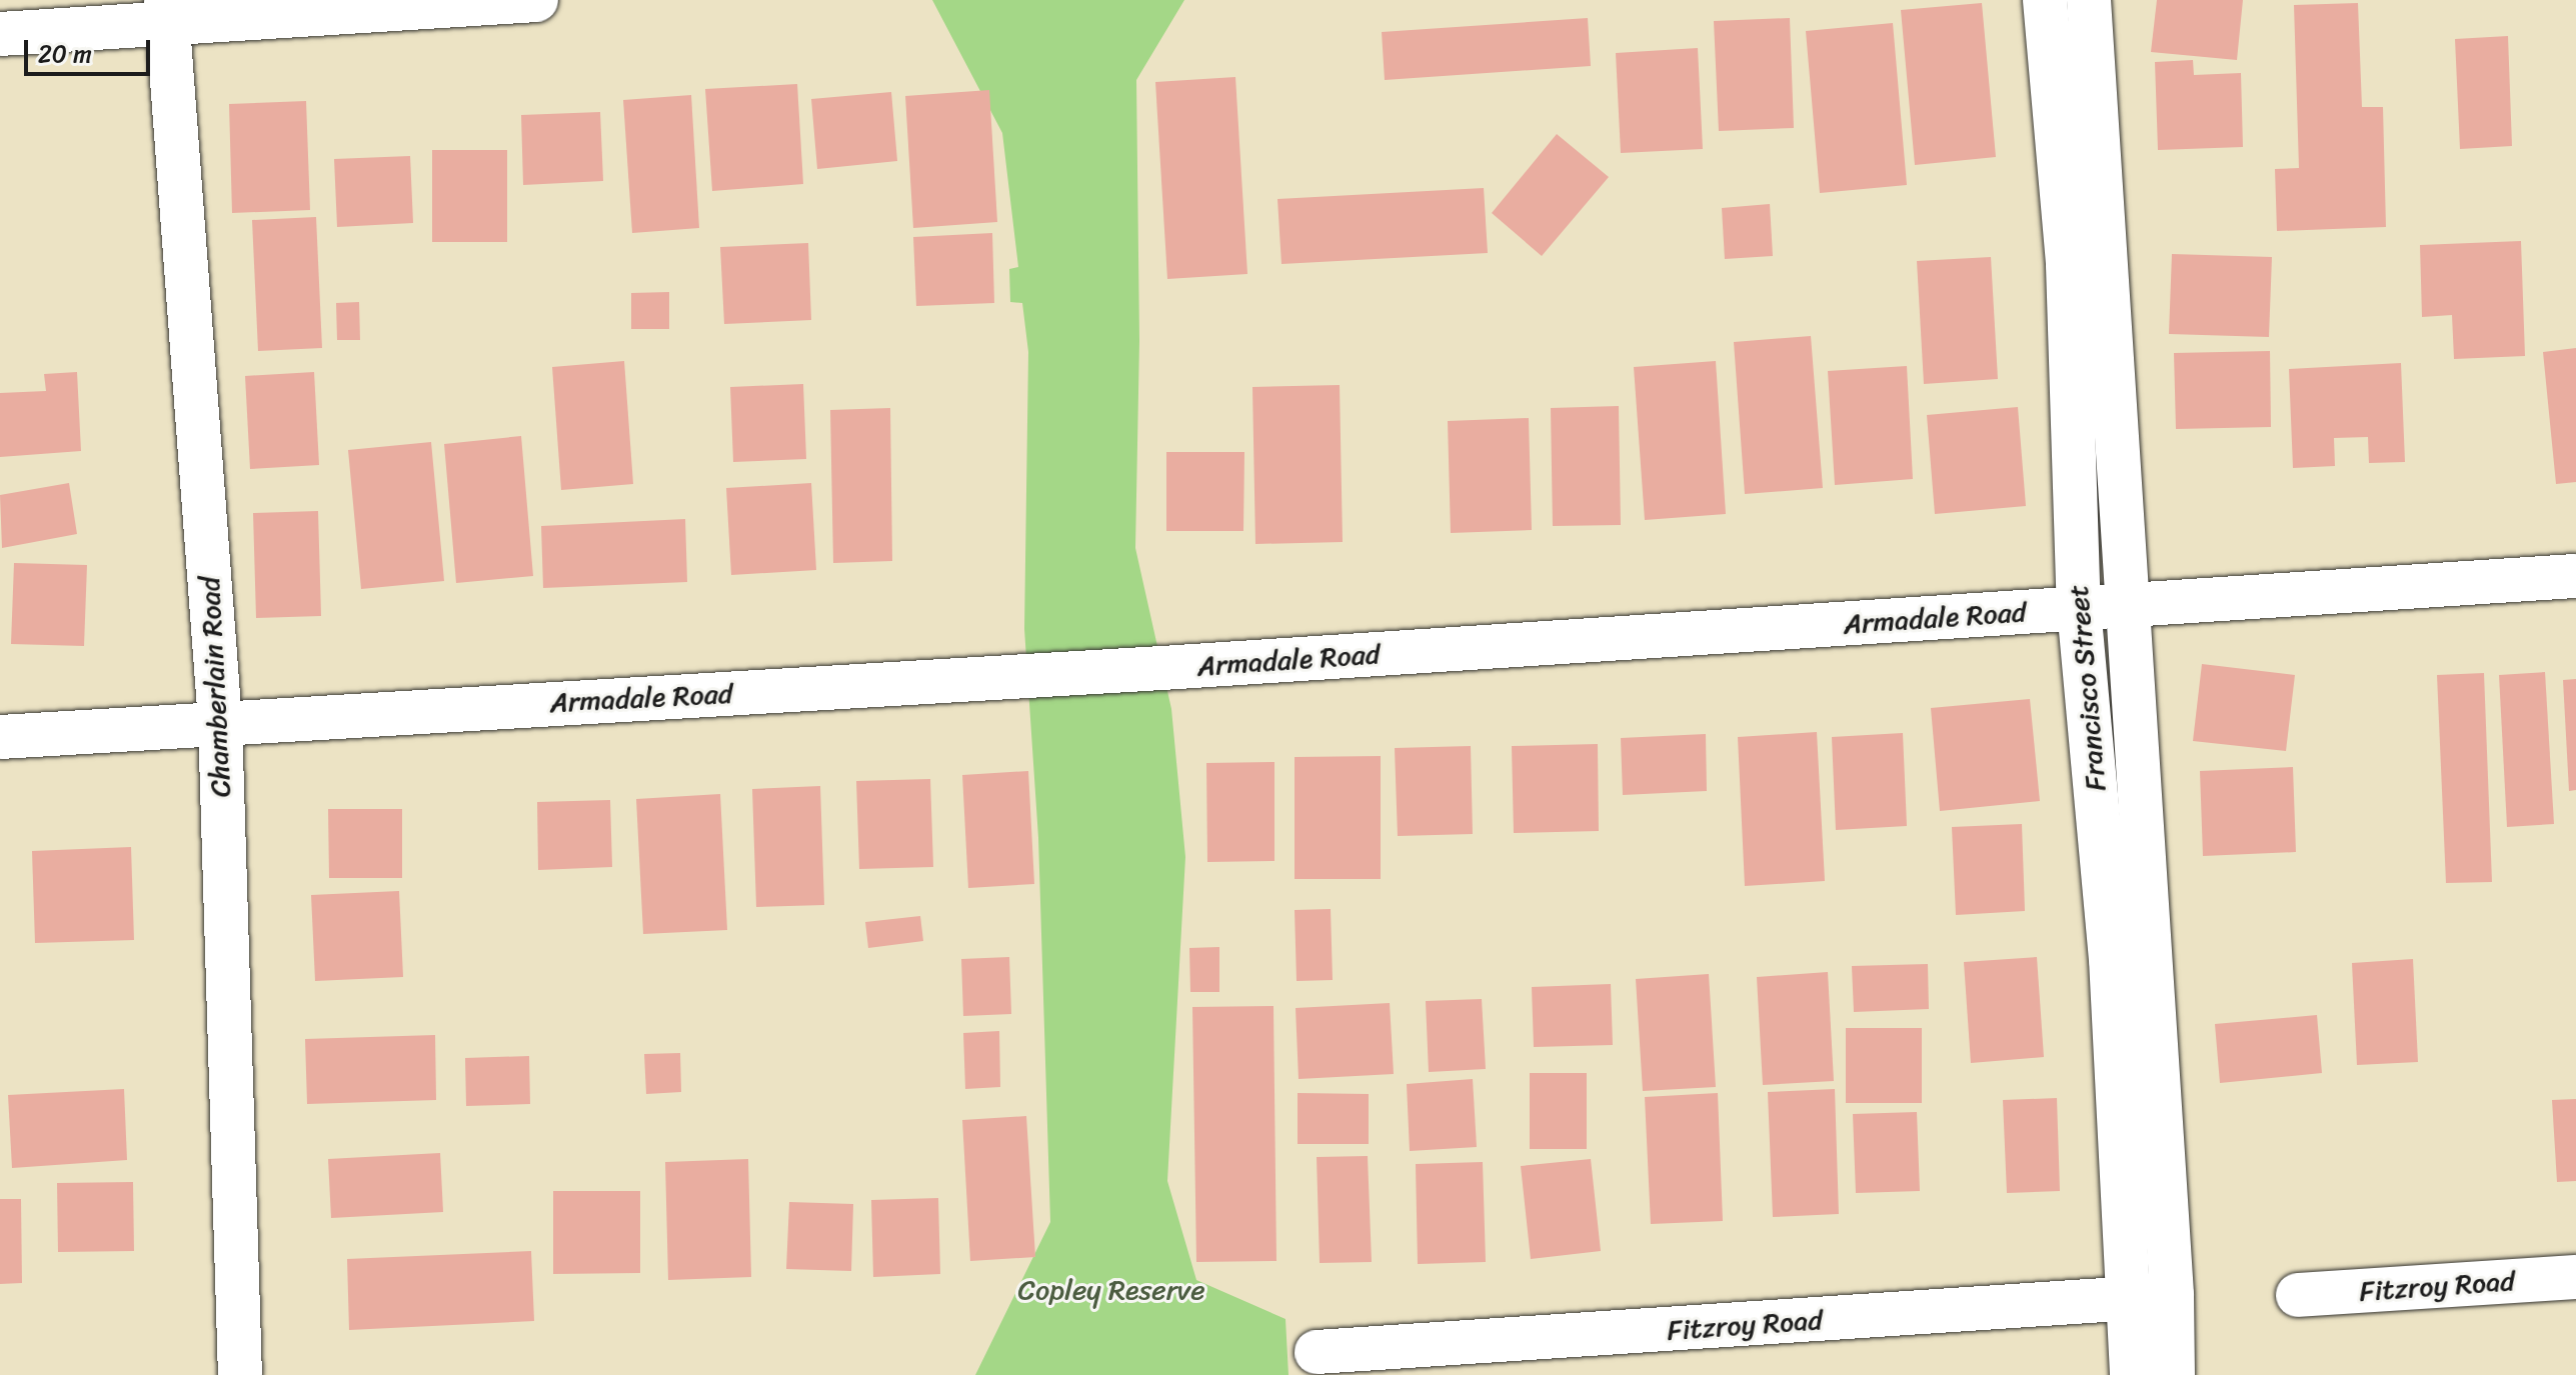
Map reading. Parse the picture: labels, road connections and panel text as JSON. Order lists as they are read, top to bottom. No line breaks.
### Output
{"streets":{"street":["Armadale Road","Chamberlain Road","Francisco Street","Fitzroy Road"]},"crossings":[["Armadale Road","Chamberlain Road"],["Armadale Road","Francisco Street"],["Francisco Street","Fitzroy Road"]],"parks":["Copley Reserve"],"scale_bar":"20 m"}
